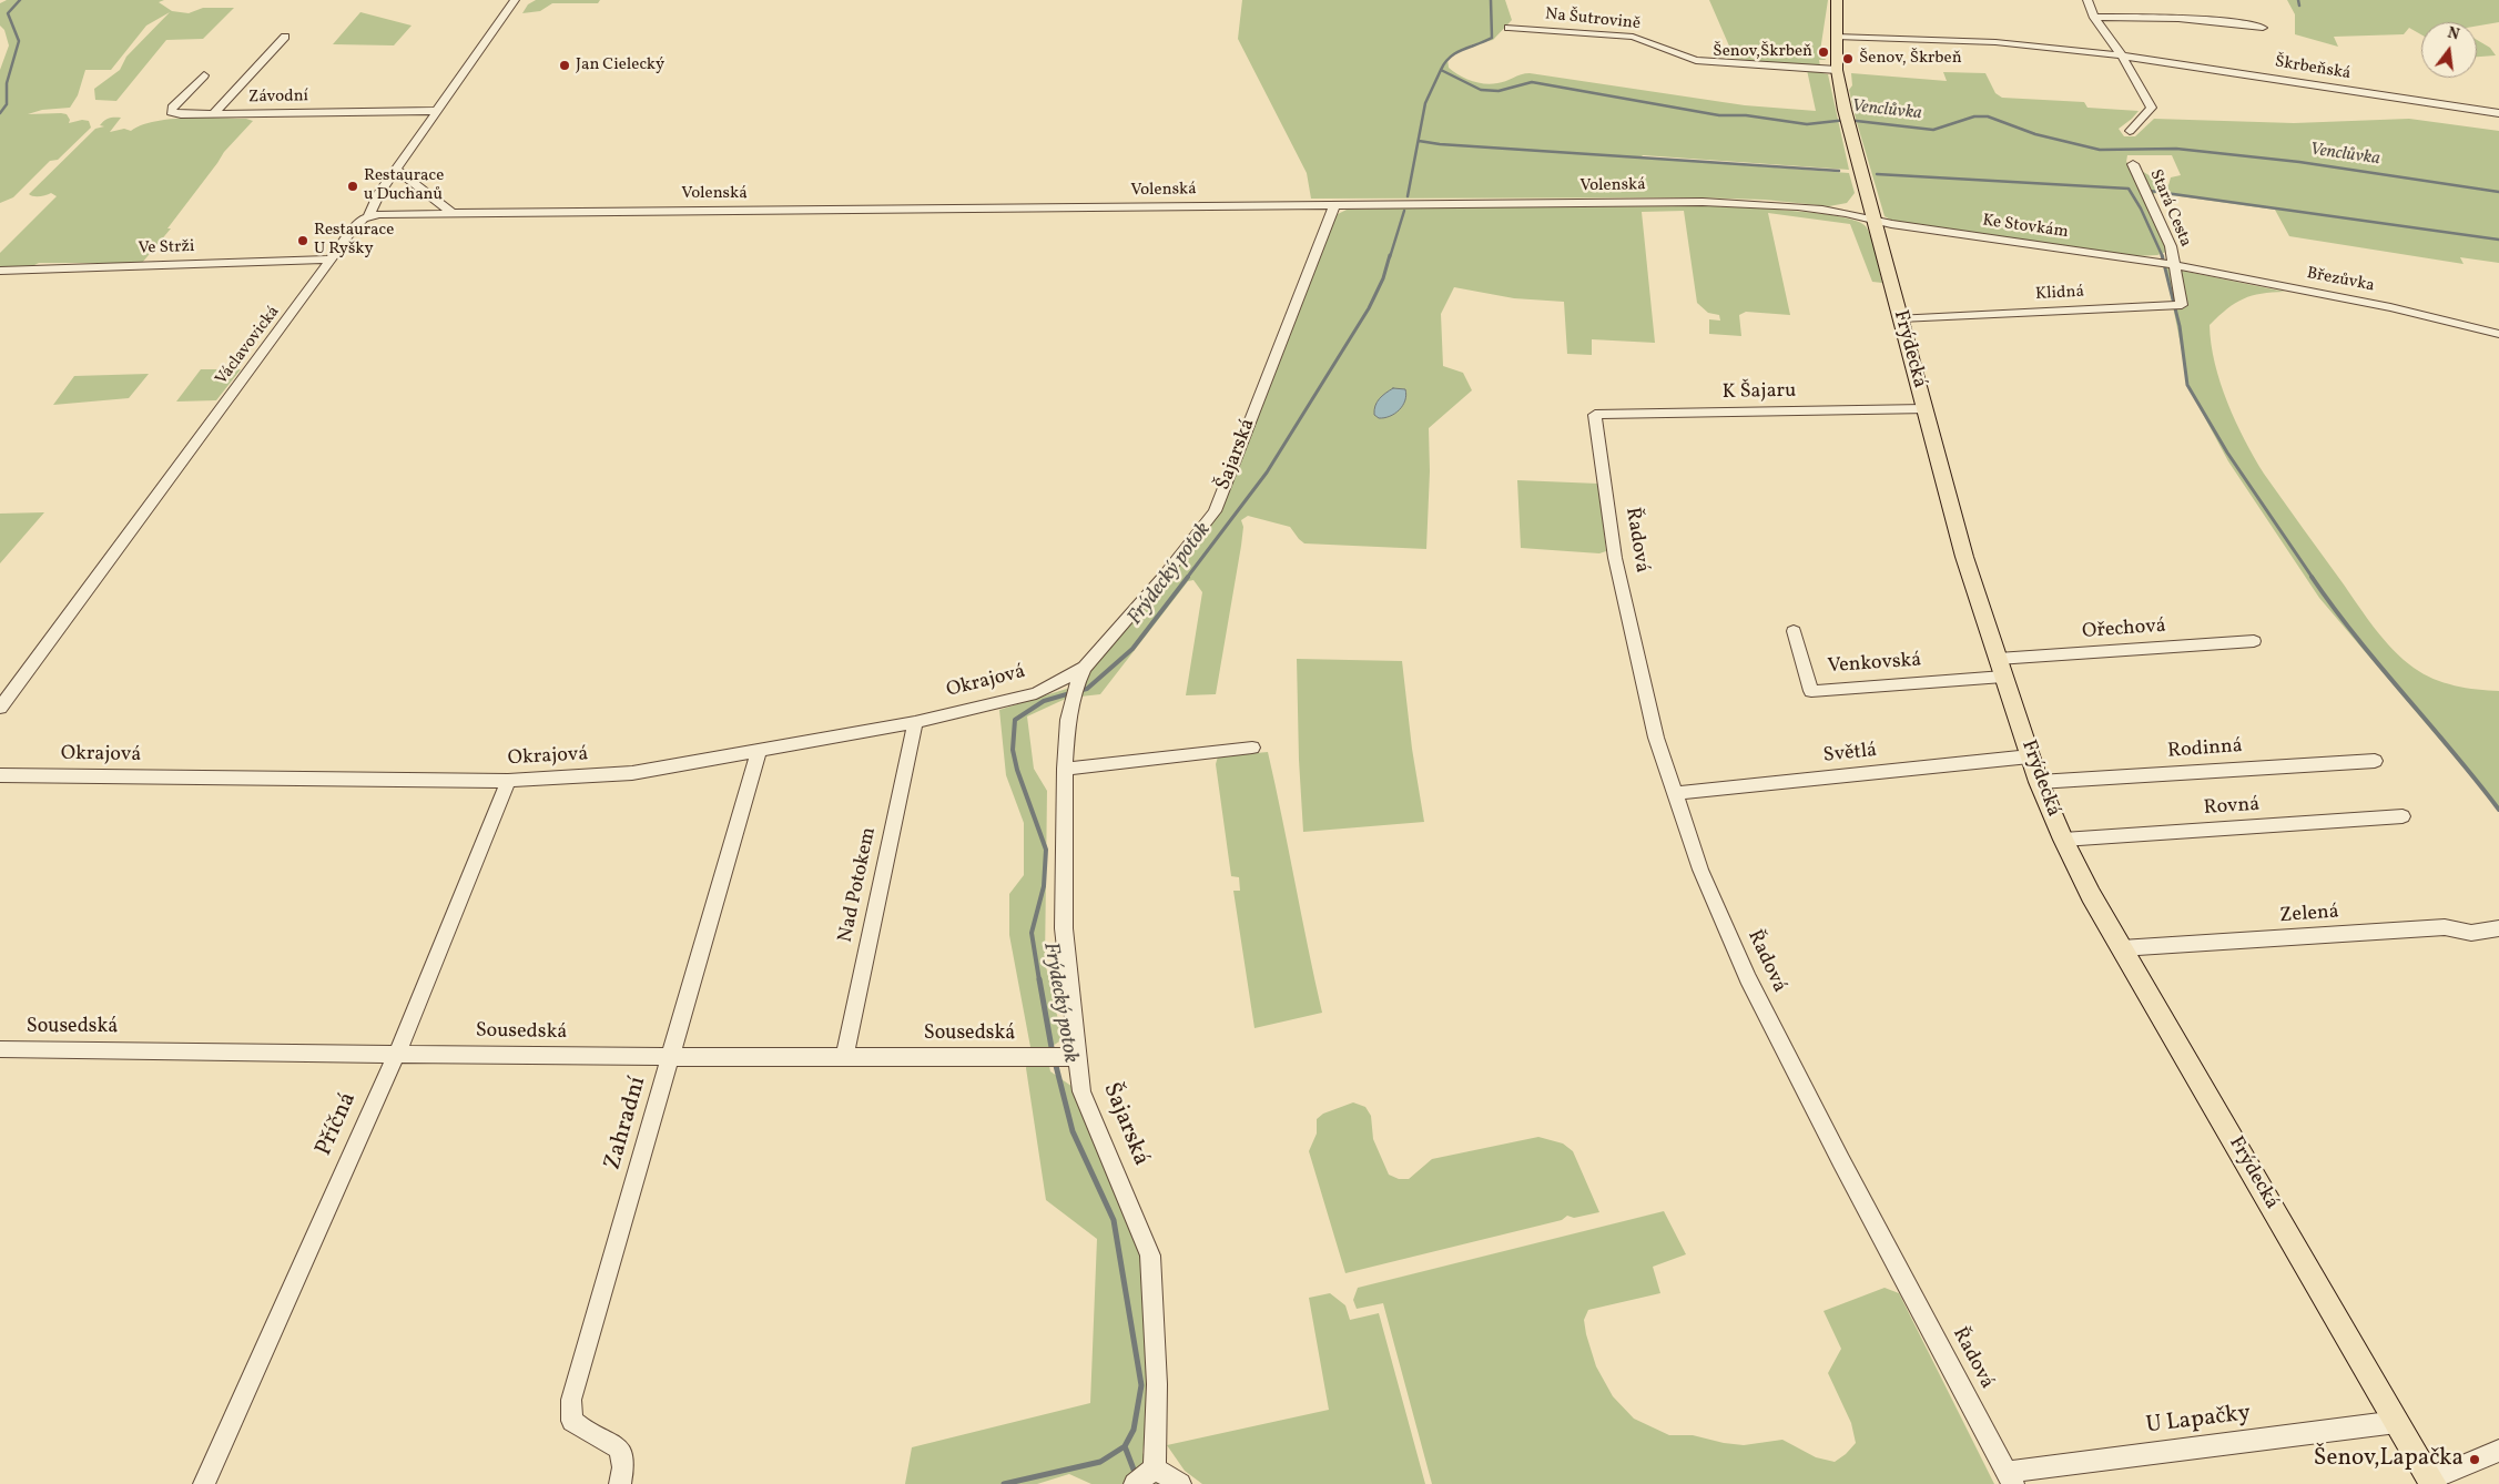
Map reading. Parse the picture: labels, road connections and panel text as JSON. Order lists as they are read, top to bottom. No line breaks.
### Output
{"streets":{"main road":["Frýdecká"],"street":["Na Šutrovině","Škrbeňská","Závodní","Volenská","Stará Cesta","Ke Stovkám","Ve Strži","Březůvka","Klidná","Václavovická","K Šajaru","Šajarská","Řadová","Ořechová","Venkovská","Okrajová","Rodinná","Světlá","Rovná","Nad Potokem","Zelená","Sousedská","Zahradní","Příčná","U Lapačky"]},"crossings":[["Na Šutrovině","Frýdecká"],["Škrbeňská","Frýdecká"],["Závodní","Václavovická"],["Volenská","Ke Stovkám"],["Volenská","Václavovická"],["Volenská","Frýdecká"],["Volenská","Šajarská"],["Stará Cesta","Ke Stovkám"],["Stará Cesta","Březůvka"],["Stará Cesta","Klidná"],["Ke Stovkám","Březůvka"],["Ke Stovkám","Klidná"],["Ke Stovkám","Frýdecká"],["Ve Strži","Václavovická"],["Březůvka","Klidná"],["Klidná","Frýdecká"],["Frýdecká","K Šajaru"],["Frýdecká","Ořechová"],["Frýdecká","Venkovská"],["Frýdecká","Rodinná"],["Frýdecká","Světlá"],["Frýdecká","Rovná"],["Frýdecká","Zelená"],["Frýdecká","U Lapačky"],["K Šajaru","Řadová"],["Šajarská","Okrajová"],["Šajarská","Sousedská"],["Řadová","Světlá"],["Řadová","U Lapačky"],["Ořechová","Venkovská"],["Okrajová","Nad Potokem"],["Okrajová","Zahradní"],["Okrajová","Příčná"],["Nad Potokem","Sousedská"],["Sousedská","Zahradní"],["Sousedská","Příčná"]],"water":["Venclůvka","Frýdecký potok"],"places":["Šenov,Škrbeň","Šenov, Škrbeň","Jan Cielecký","Restaurace u Duchanů","Restaurace U Ryšky","Šenov,Lapačka"],"north":"top"}
